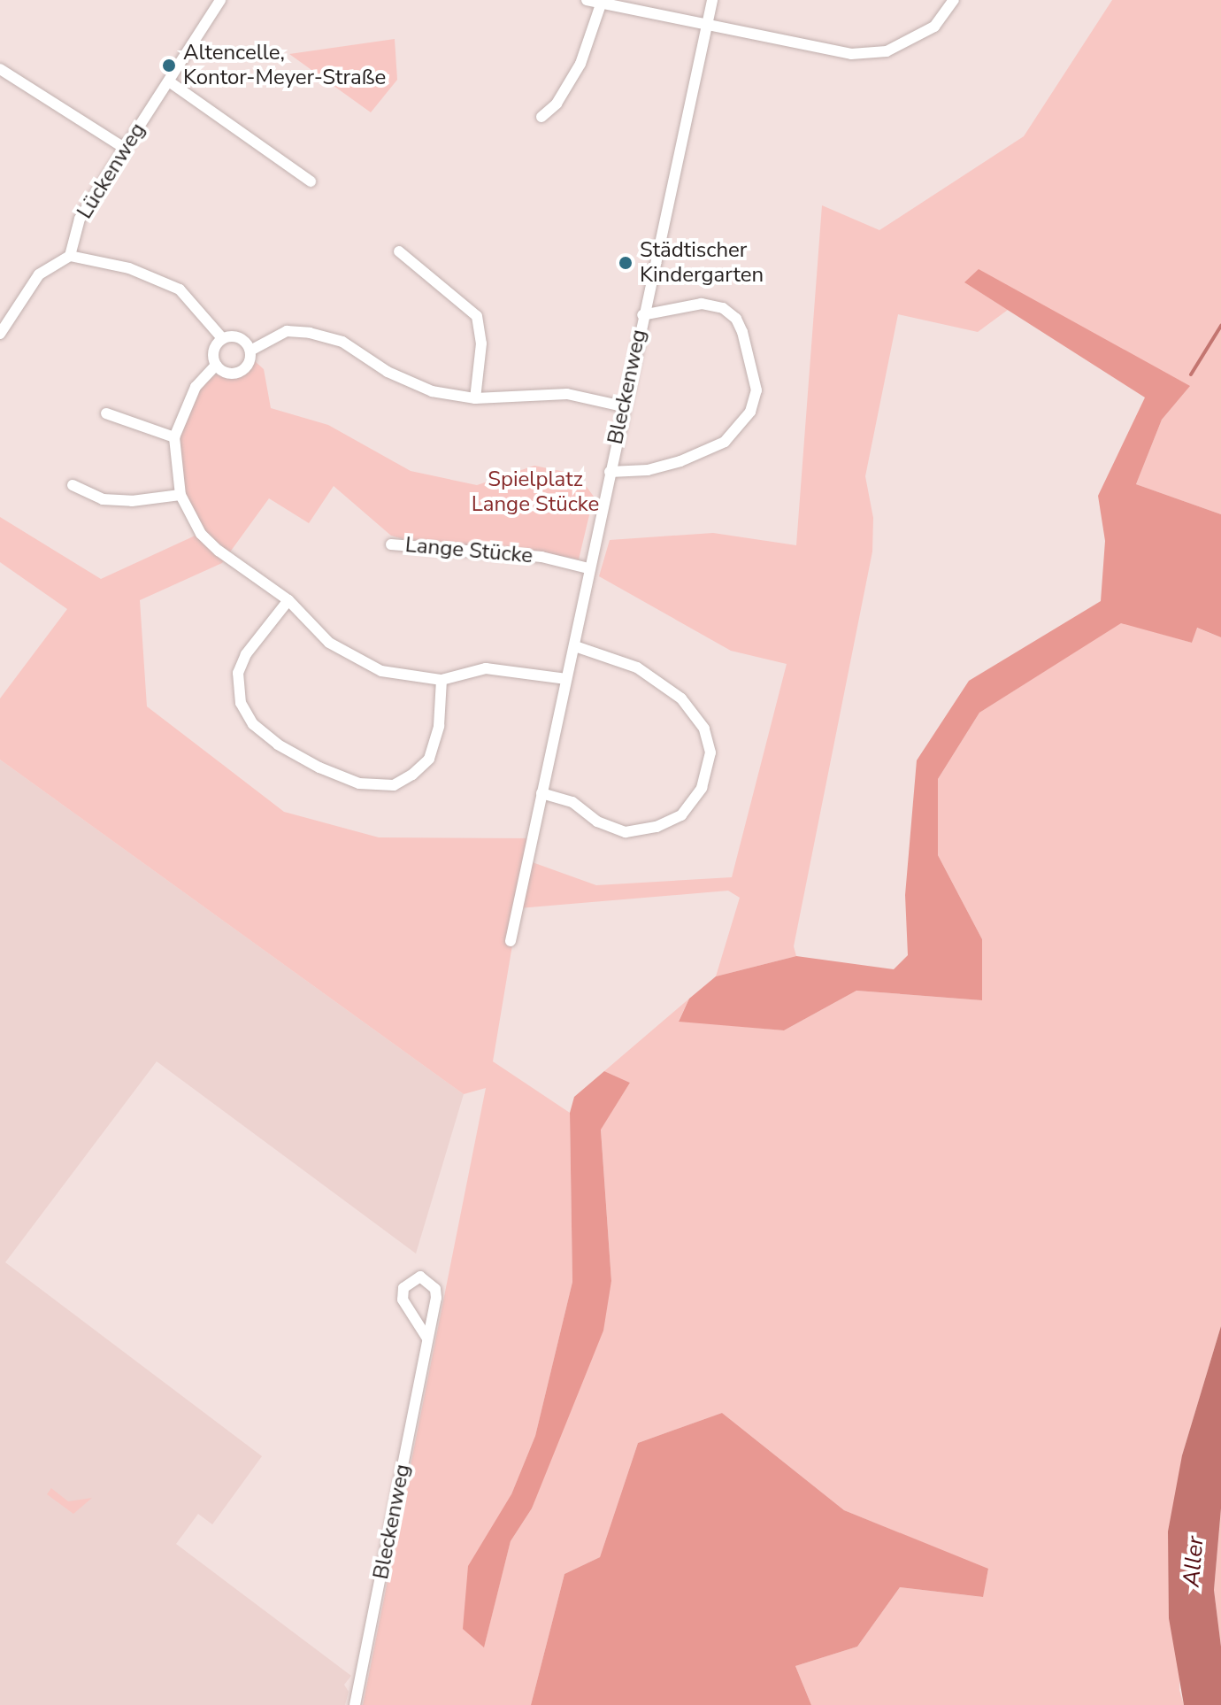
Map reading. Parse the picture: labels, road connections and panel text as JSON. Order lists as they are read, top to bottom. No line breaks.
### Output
{"streets":{"street":["Lückenweg","Bleckenweg","Lange Stücke"]},"crossings":[["Bleckenweg","Lange Stücke"]],"water":["Aller"],"parks":["Spielplatz Lange Stücke"],"places":["Altencelle, Kontor-Meyer-Straße","Städtischer Kindergarten"]}
